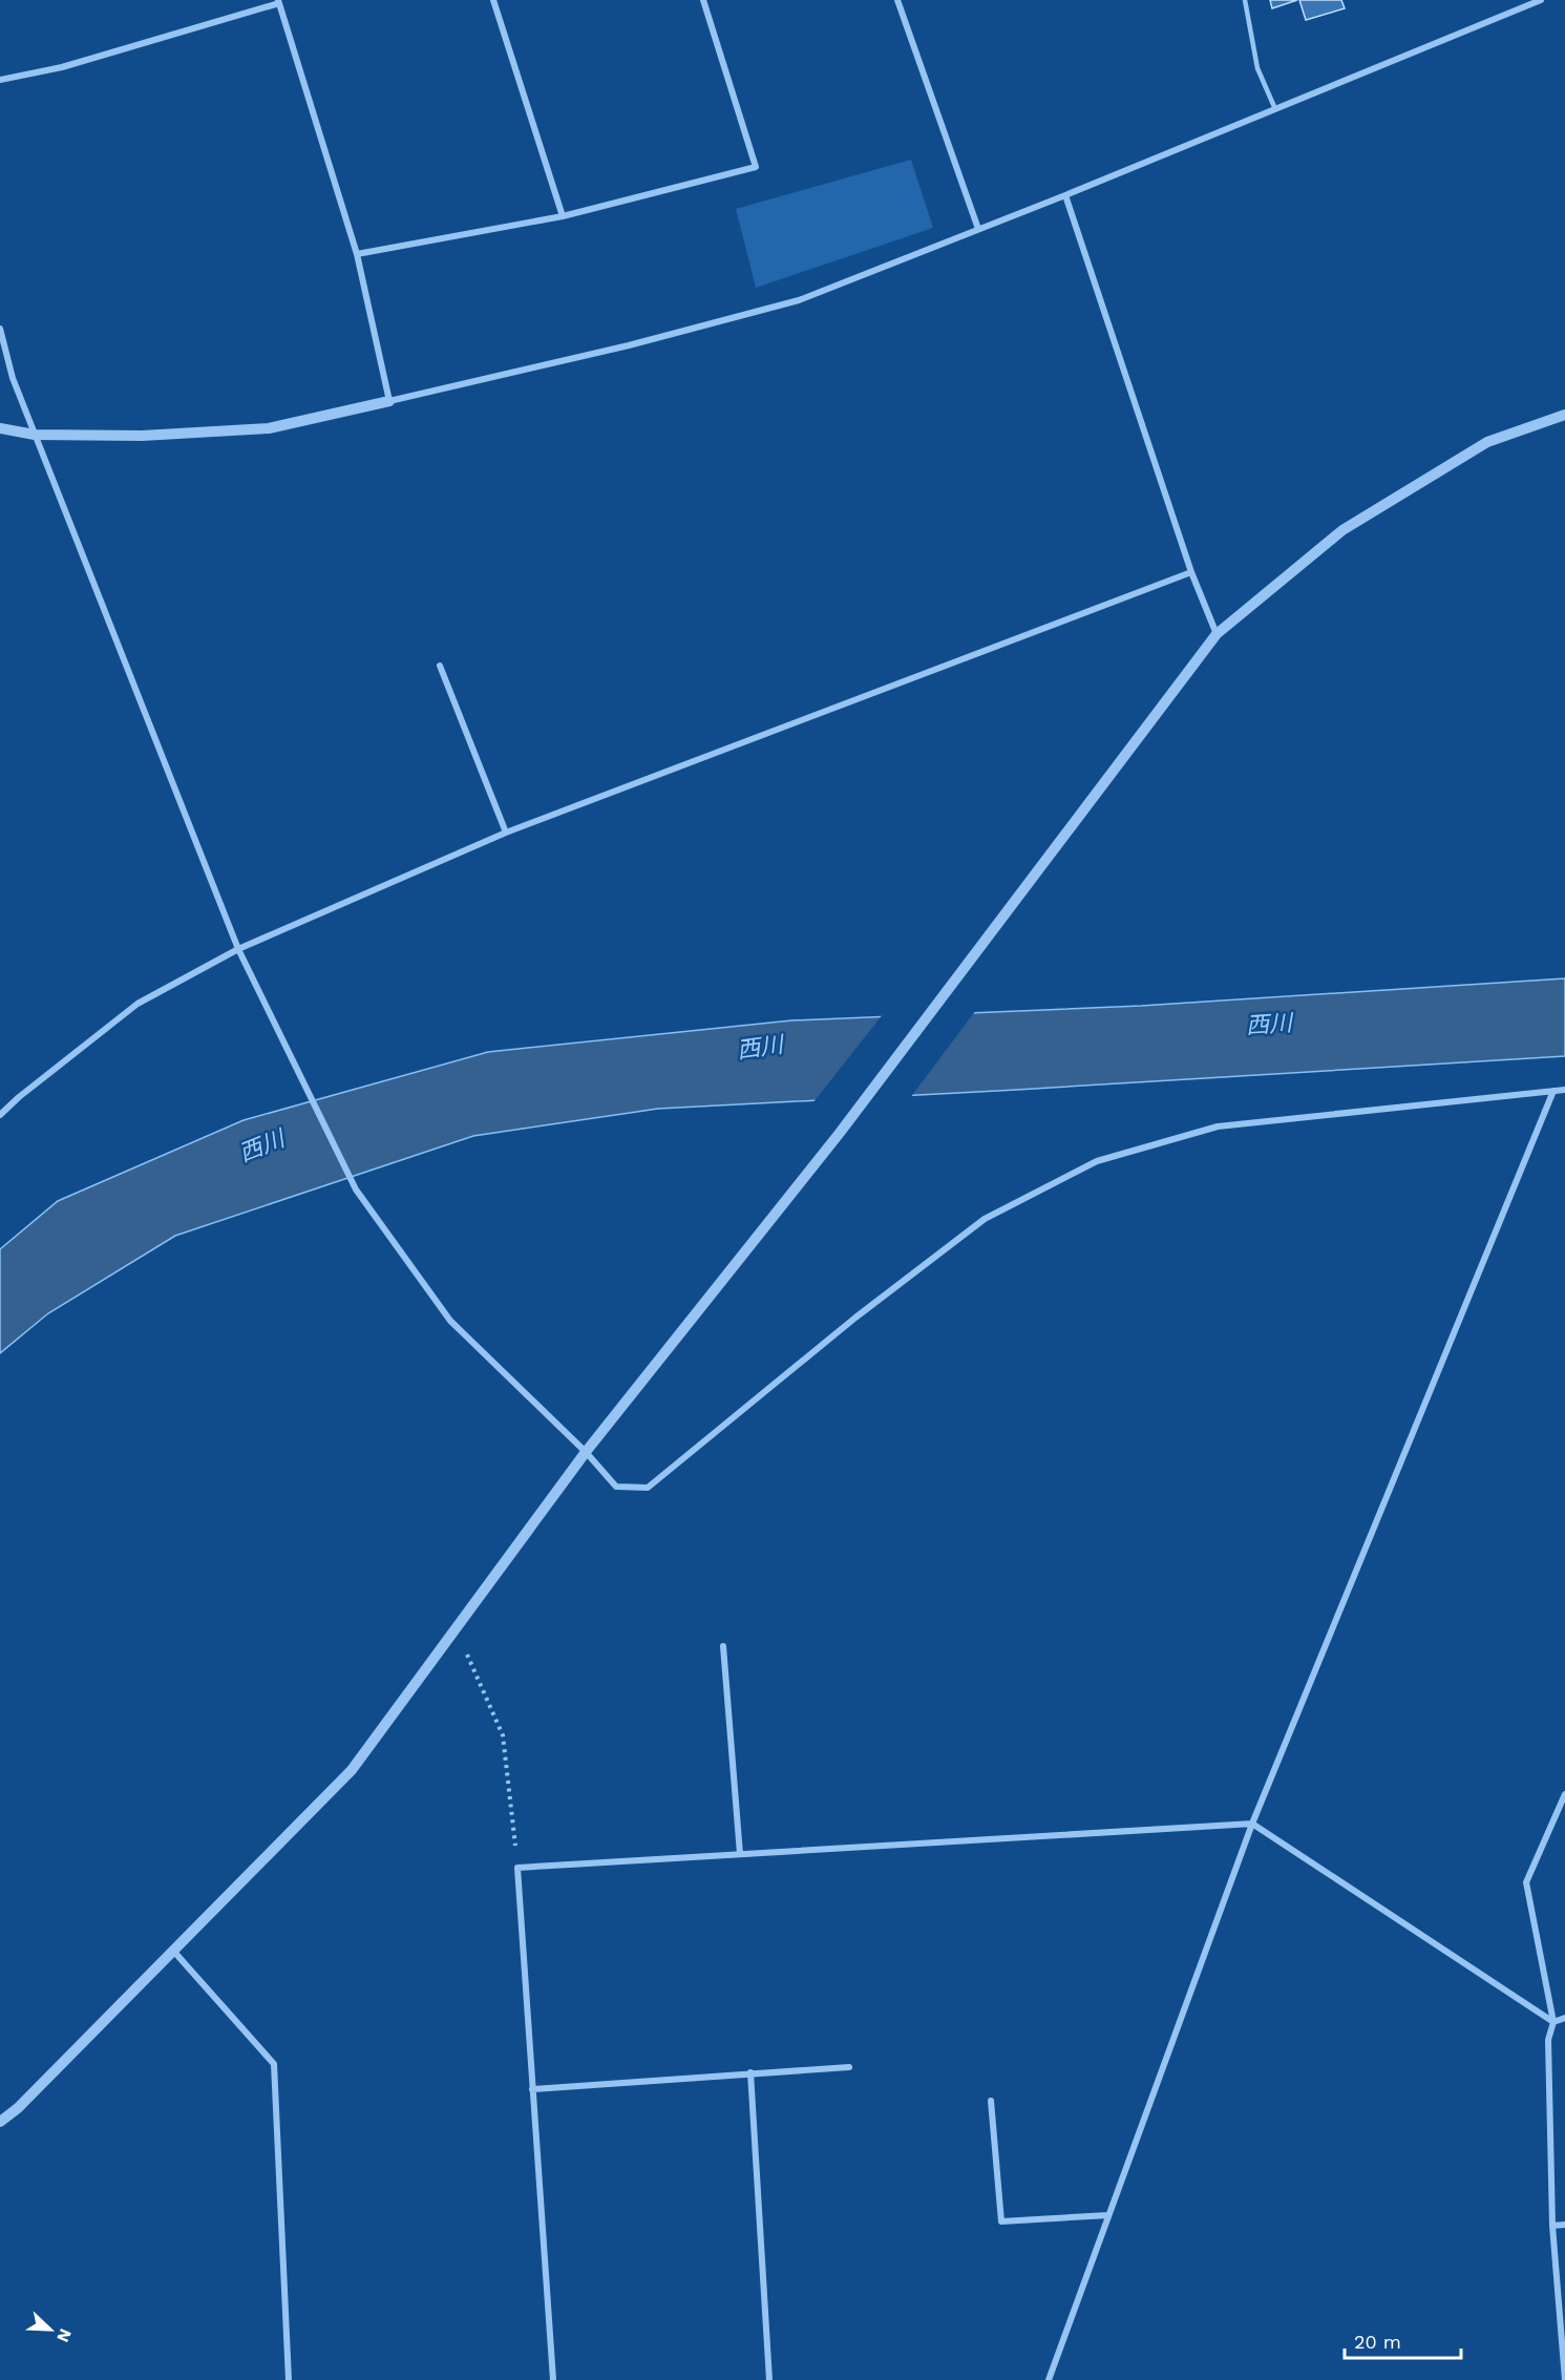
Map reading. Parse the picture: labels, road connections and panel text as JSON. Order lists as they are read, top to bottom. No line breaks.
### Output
{"water":["西川"],"scale_bar":"20 m","north":"bottom right"}
